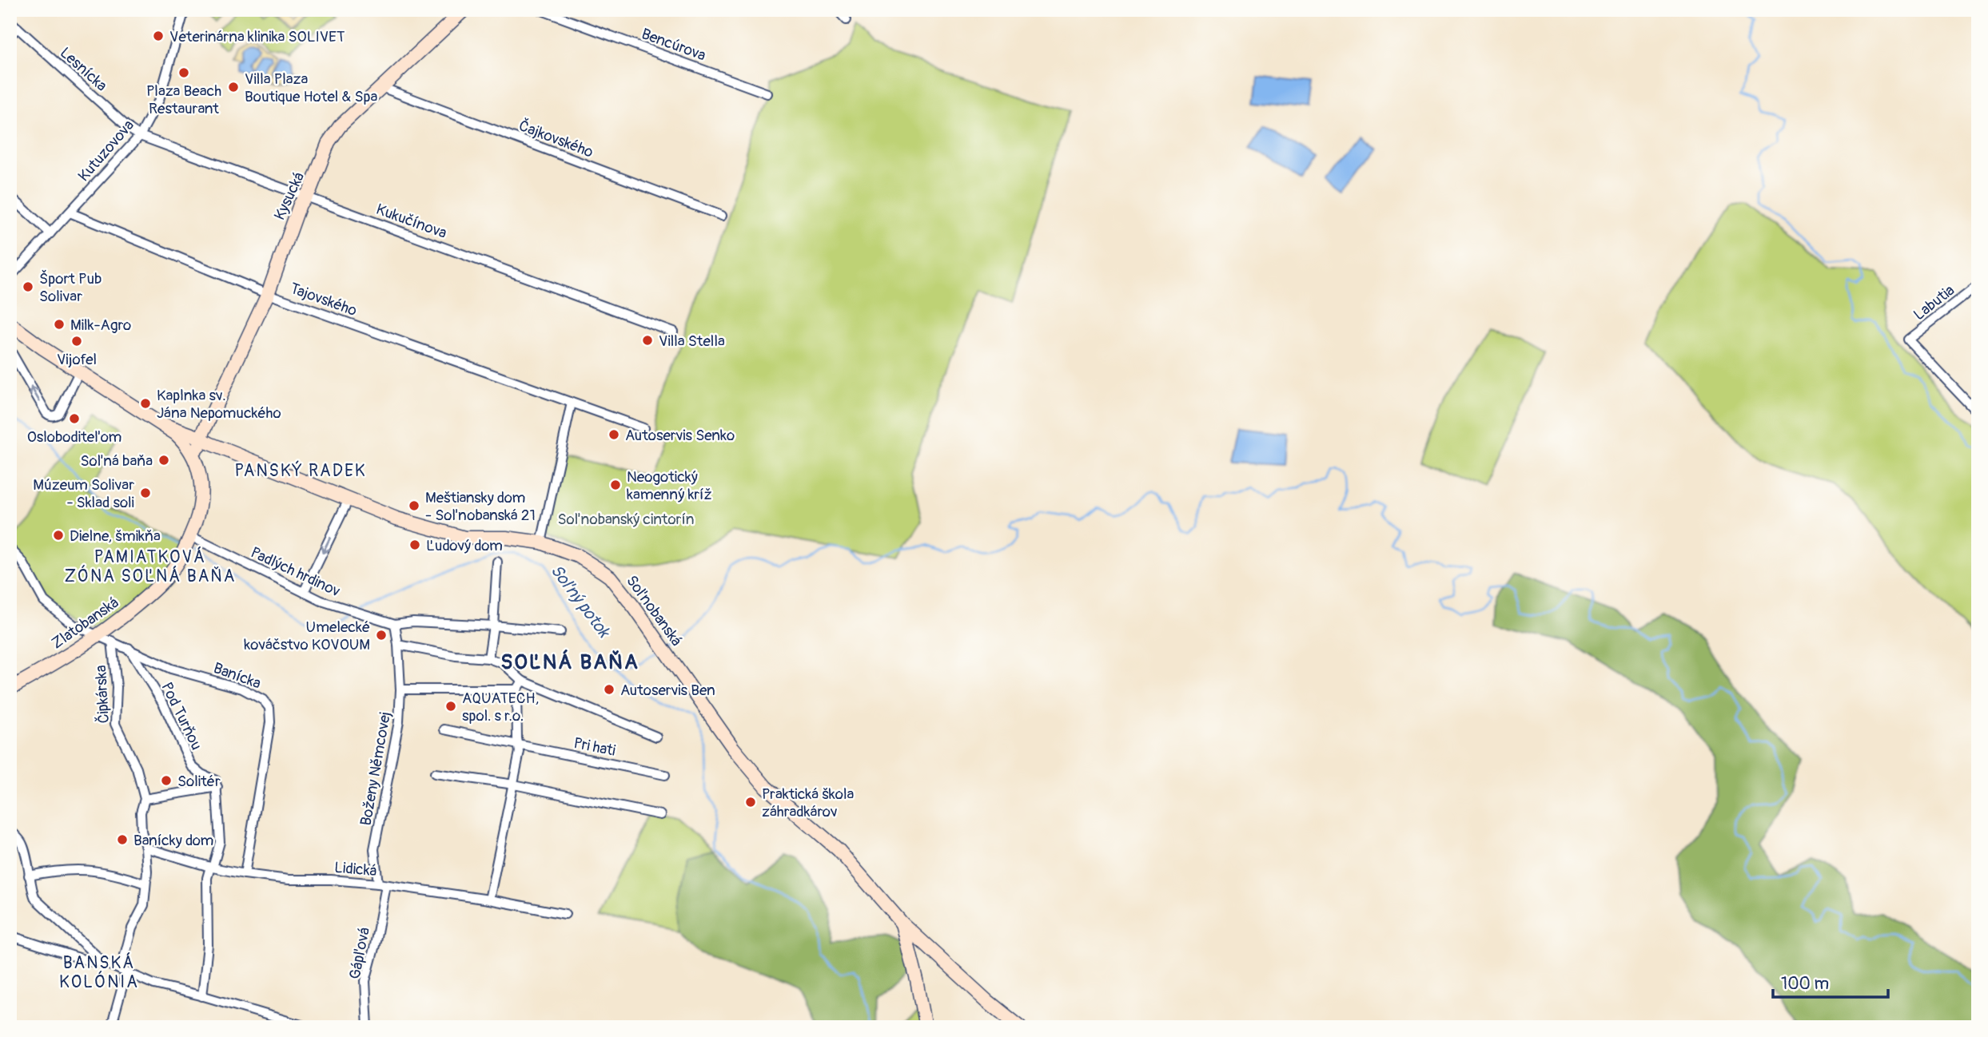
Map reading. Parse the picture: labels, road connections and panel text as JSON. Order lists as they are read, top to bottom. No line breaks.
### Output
{"streets":{"street":["Bencúrova","Lesnícka","Čajkovského","Kutuzovova","Kysucká","Kukučínova","Tajovského","Labutia","Padlých hrdinov","Soľnobanská","Zlatobanská","Banícka","Čipkárska","Pod Turňou","Pri hati","Boženy Němcovej","Lidická","Gápľová"]},"crossings":[["Lesnícka","Kutuzovova"],["Lesnícka","Kukučínova"],["Čajkovského","Kysucká"],["Kutuzovova","Kukučínova"],["Kutuzovova","Tajovského"],["Kysucká","Kukučínova"],["Kysucká","Tajovského"],["Kysucká","Soľnobanská"],["Padlých hrdinov","Zlatobanská"],["Padlých hrdinov","Boženy Němcovej"],["Zlatobanská","Banícka"],["Banícka","Čipkárska"],["Banícka","Pod Turňou"],["Banícka","Lidická"],["Čipkárska","Lidická"],["Pri hati","Boženy Němcovej"],["Boženy Němcovej","Lidická"],["Boženy Němcovej","Gápľová"],["Lidická","Gápľová"]],"districts":["PANSKÝ RADEK","PAMIATKOVÁ ZÓNA SOĽNÁ BAŇA","SOĽNÁ BAŇA","BANSKÁ KOLÓNIA"],"water":["Soľný potok"],"parks":["Soľnobanský cintorín"],"places":["Veterinárna klinika SOLIVET","Plaza Beach Restaurant","Villa Plaza Boutique Hotel & Spa","Šport Pub Solivar","Milk-Agro","Villa Stella","Vijofel","Kaplnka sv. Jána Nepomuckého","Osloboditeľom","Autoservis Senko","Soľná baňa","Neogotický kamenný kríž","Múzeum Solivar - Sklad soli","Meštiansky dom - Soľnobanská 21","Dielne, šmikňa","Ľudový dom","Umelecké kováčstvo KOVOUM","Autoservis Ben","AQUATECH, spol. s r.o.","Solitér","Praktická škola záhradkárov","Banícky dom"],"scale_bar":"100 m"}
